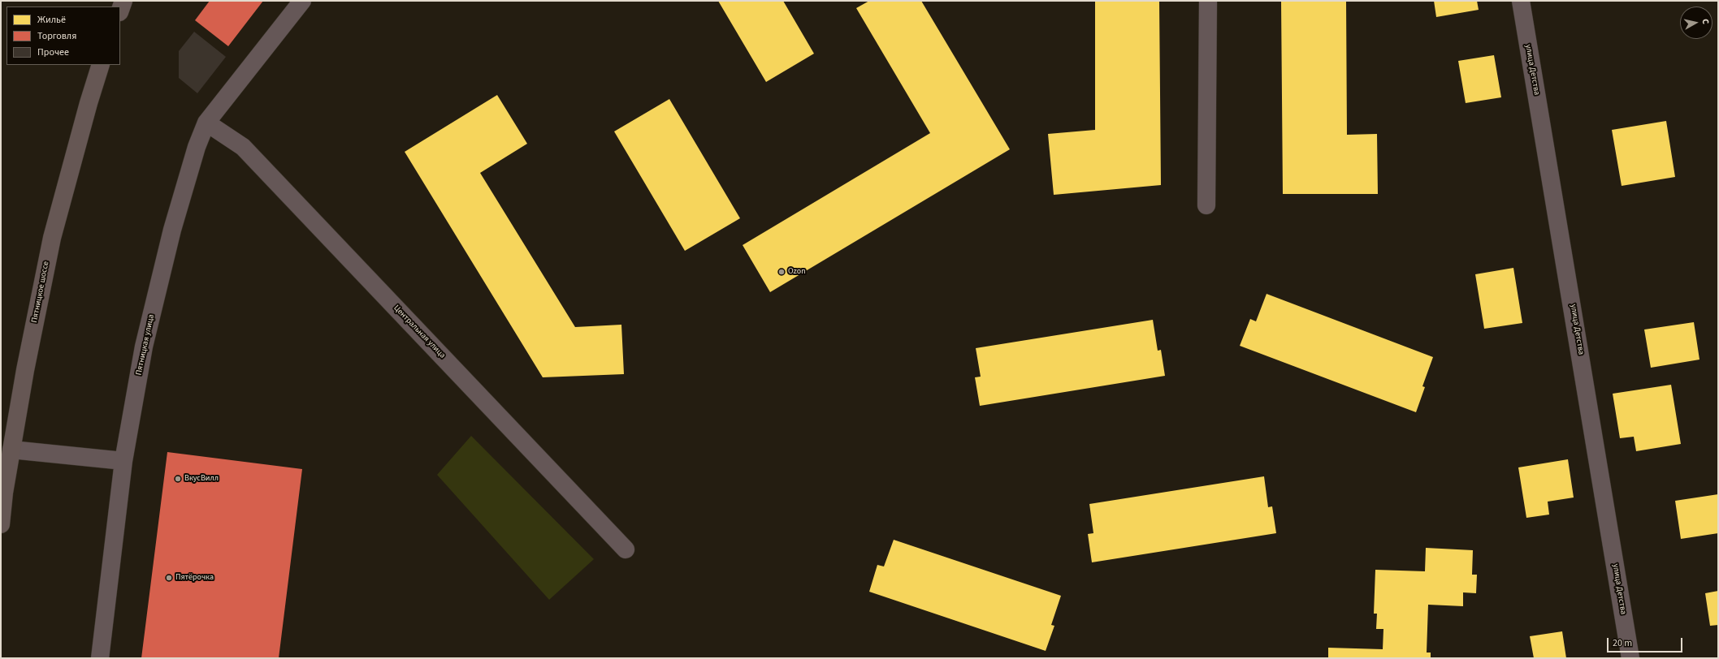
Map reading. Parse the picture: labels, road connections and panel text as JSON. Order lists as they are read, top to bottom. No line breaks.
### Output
{"streets":{"main road":["Пятницкое шоссе"],"street":["улица Детства","Центральная улица","Пятницкая улица"]},"crossings":[["Центральная улица","Пятницкая улица"]],"places":["Ozon","ВкусВилл","Пятёрочка"],"legend":["Жильё","Торговля","Прочее"],"scale_bar":"20 m","north":"right"}
